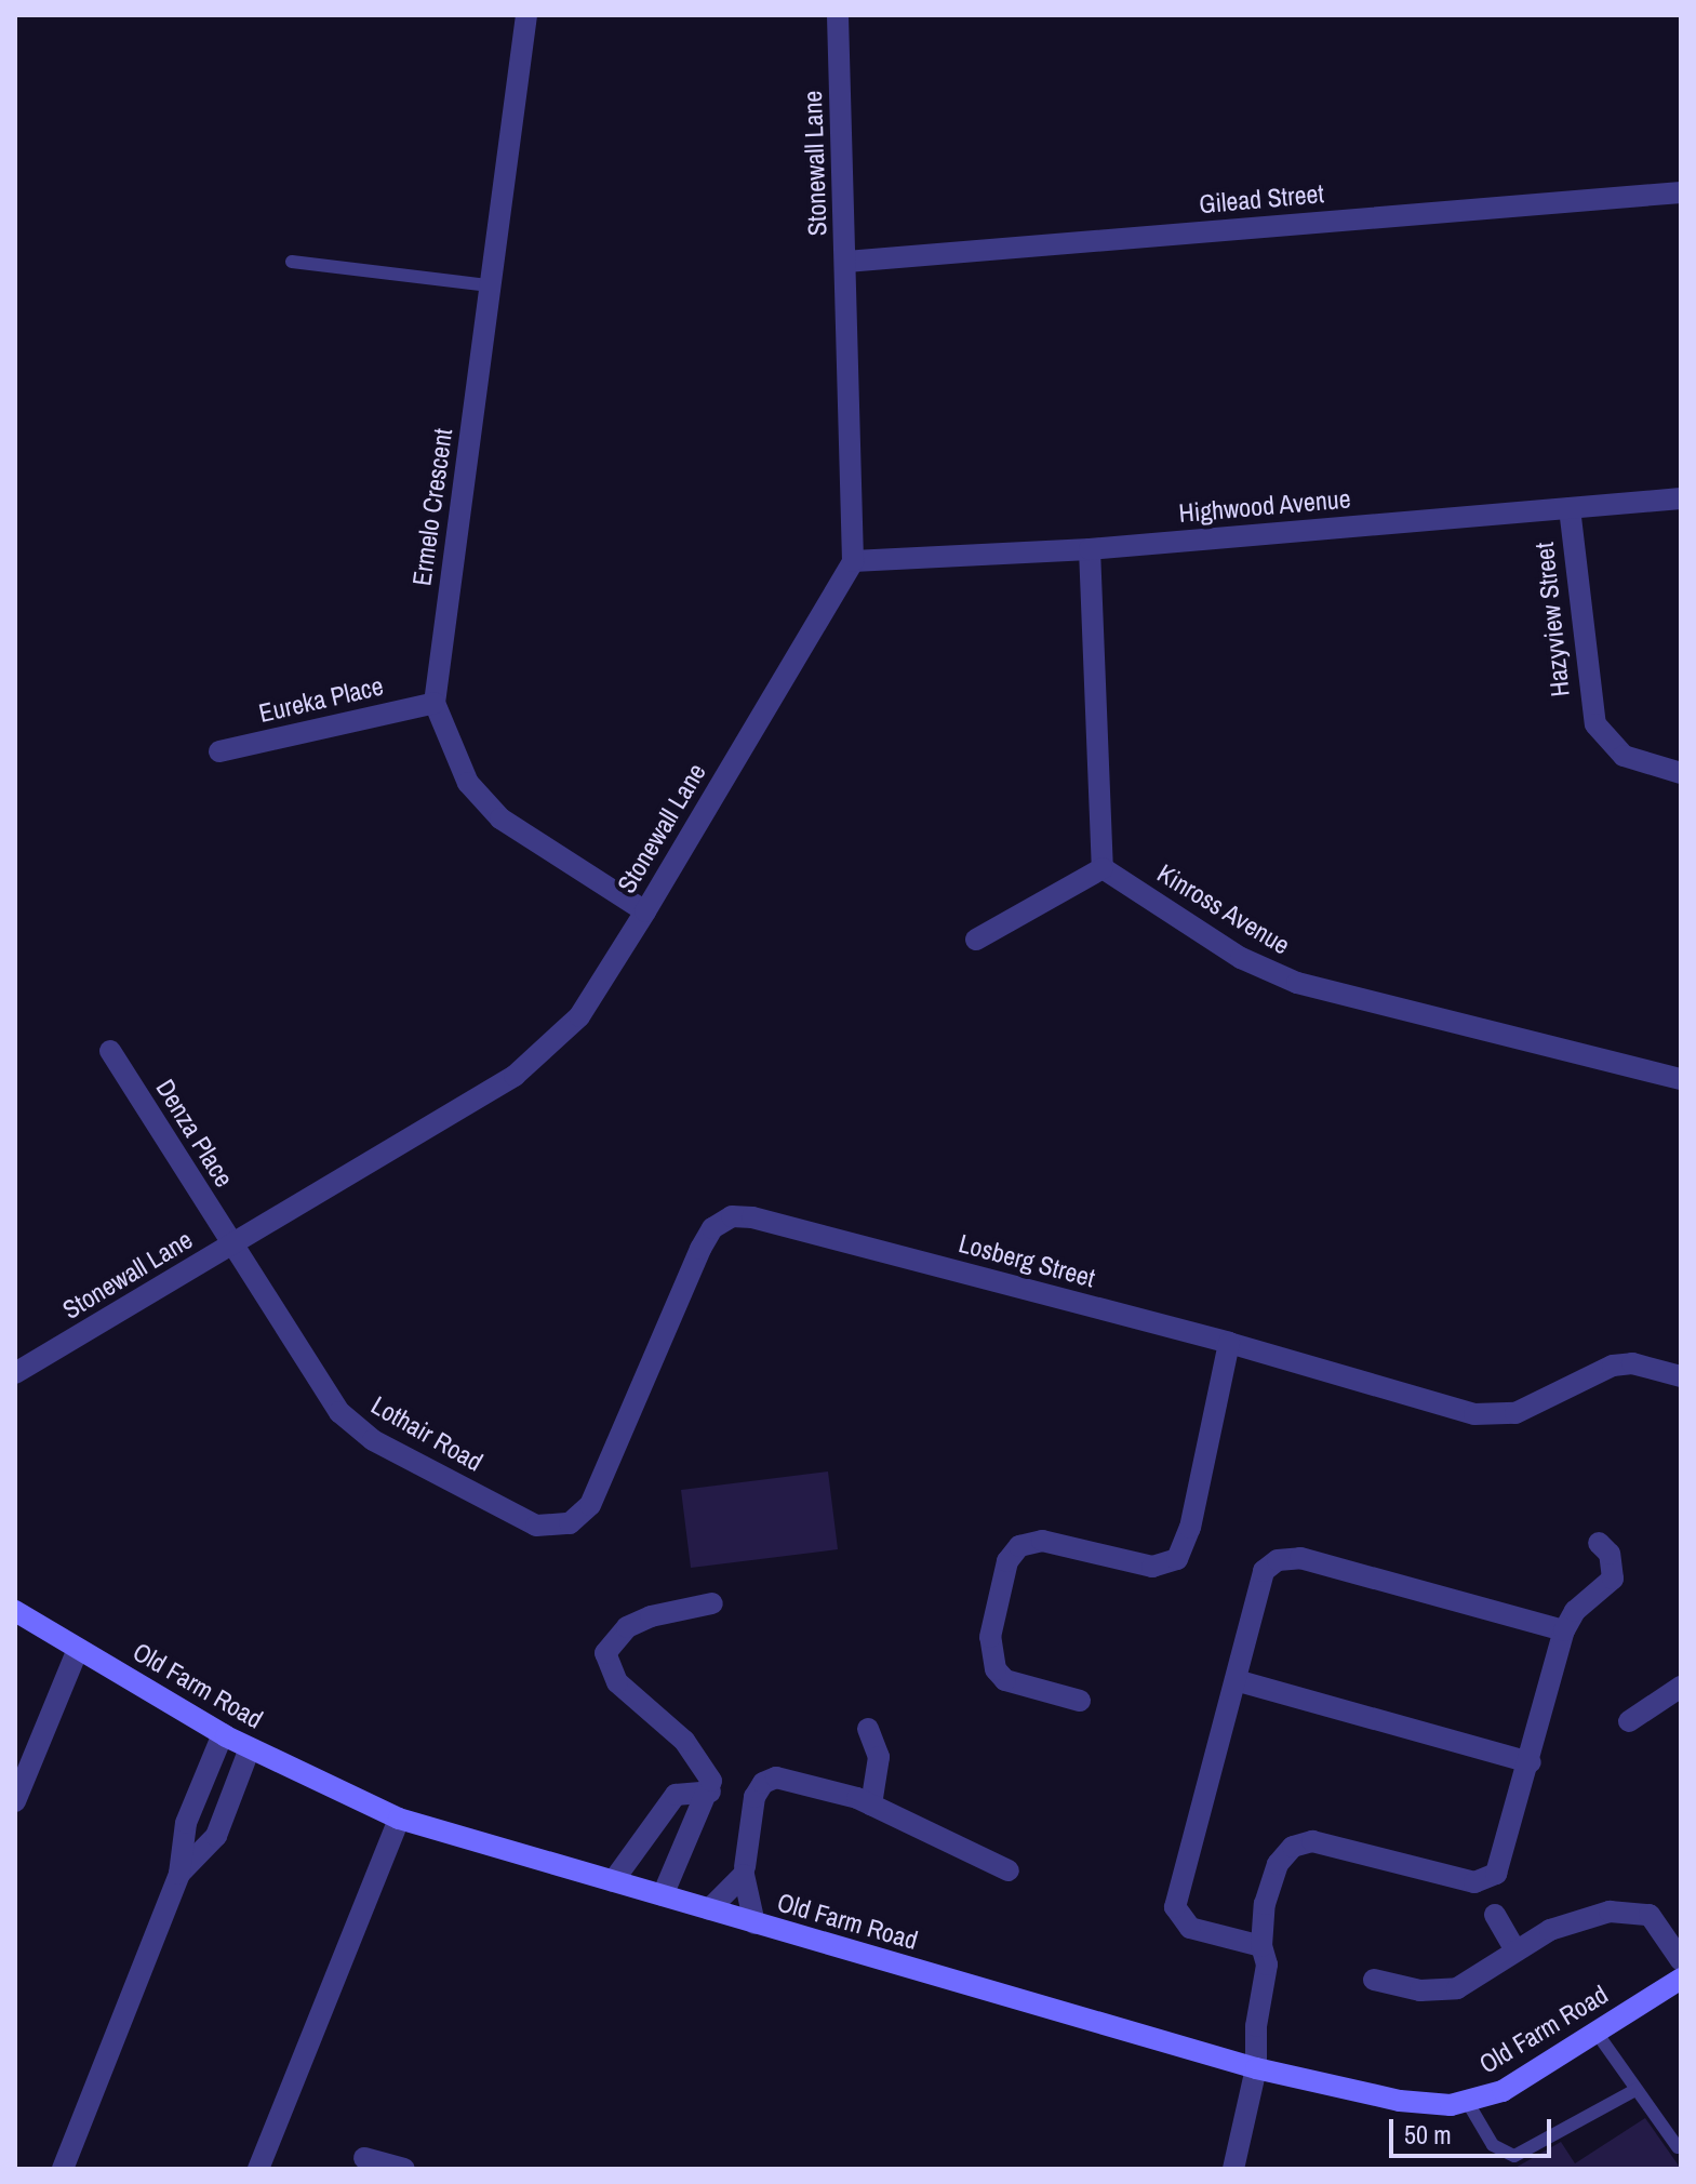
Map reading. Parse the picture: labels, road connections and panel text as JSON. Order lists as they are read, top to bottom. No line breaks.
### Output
{"streets":{"street":["Stonewall Lane","Gilead Street","Highwood Avenue","Ermelo Crescent","Hazyview Street","Eureka Place","Kinross Avenue","Denza Place","Losberg Street","Lothair Road","Old Farm Road"]},"crossings":[["Stonewall Lane","Gilead Street"],["Stonewall Lane","Highwood Avenue"],["Stonewall Lane","Denza Place"],["Stonewall Lane","Lothair Road"],["Highwood Avenue","Hazyview Street"],["Ermelo Crescent","Eureka Place"],["Denza Place","Lothair Road"],["Losberg Street","Lothair Road"]],"scale_bar":"50 m"}
